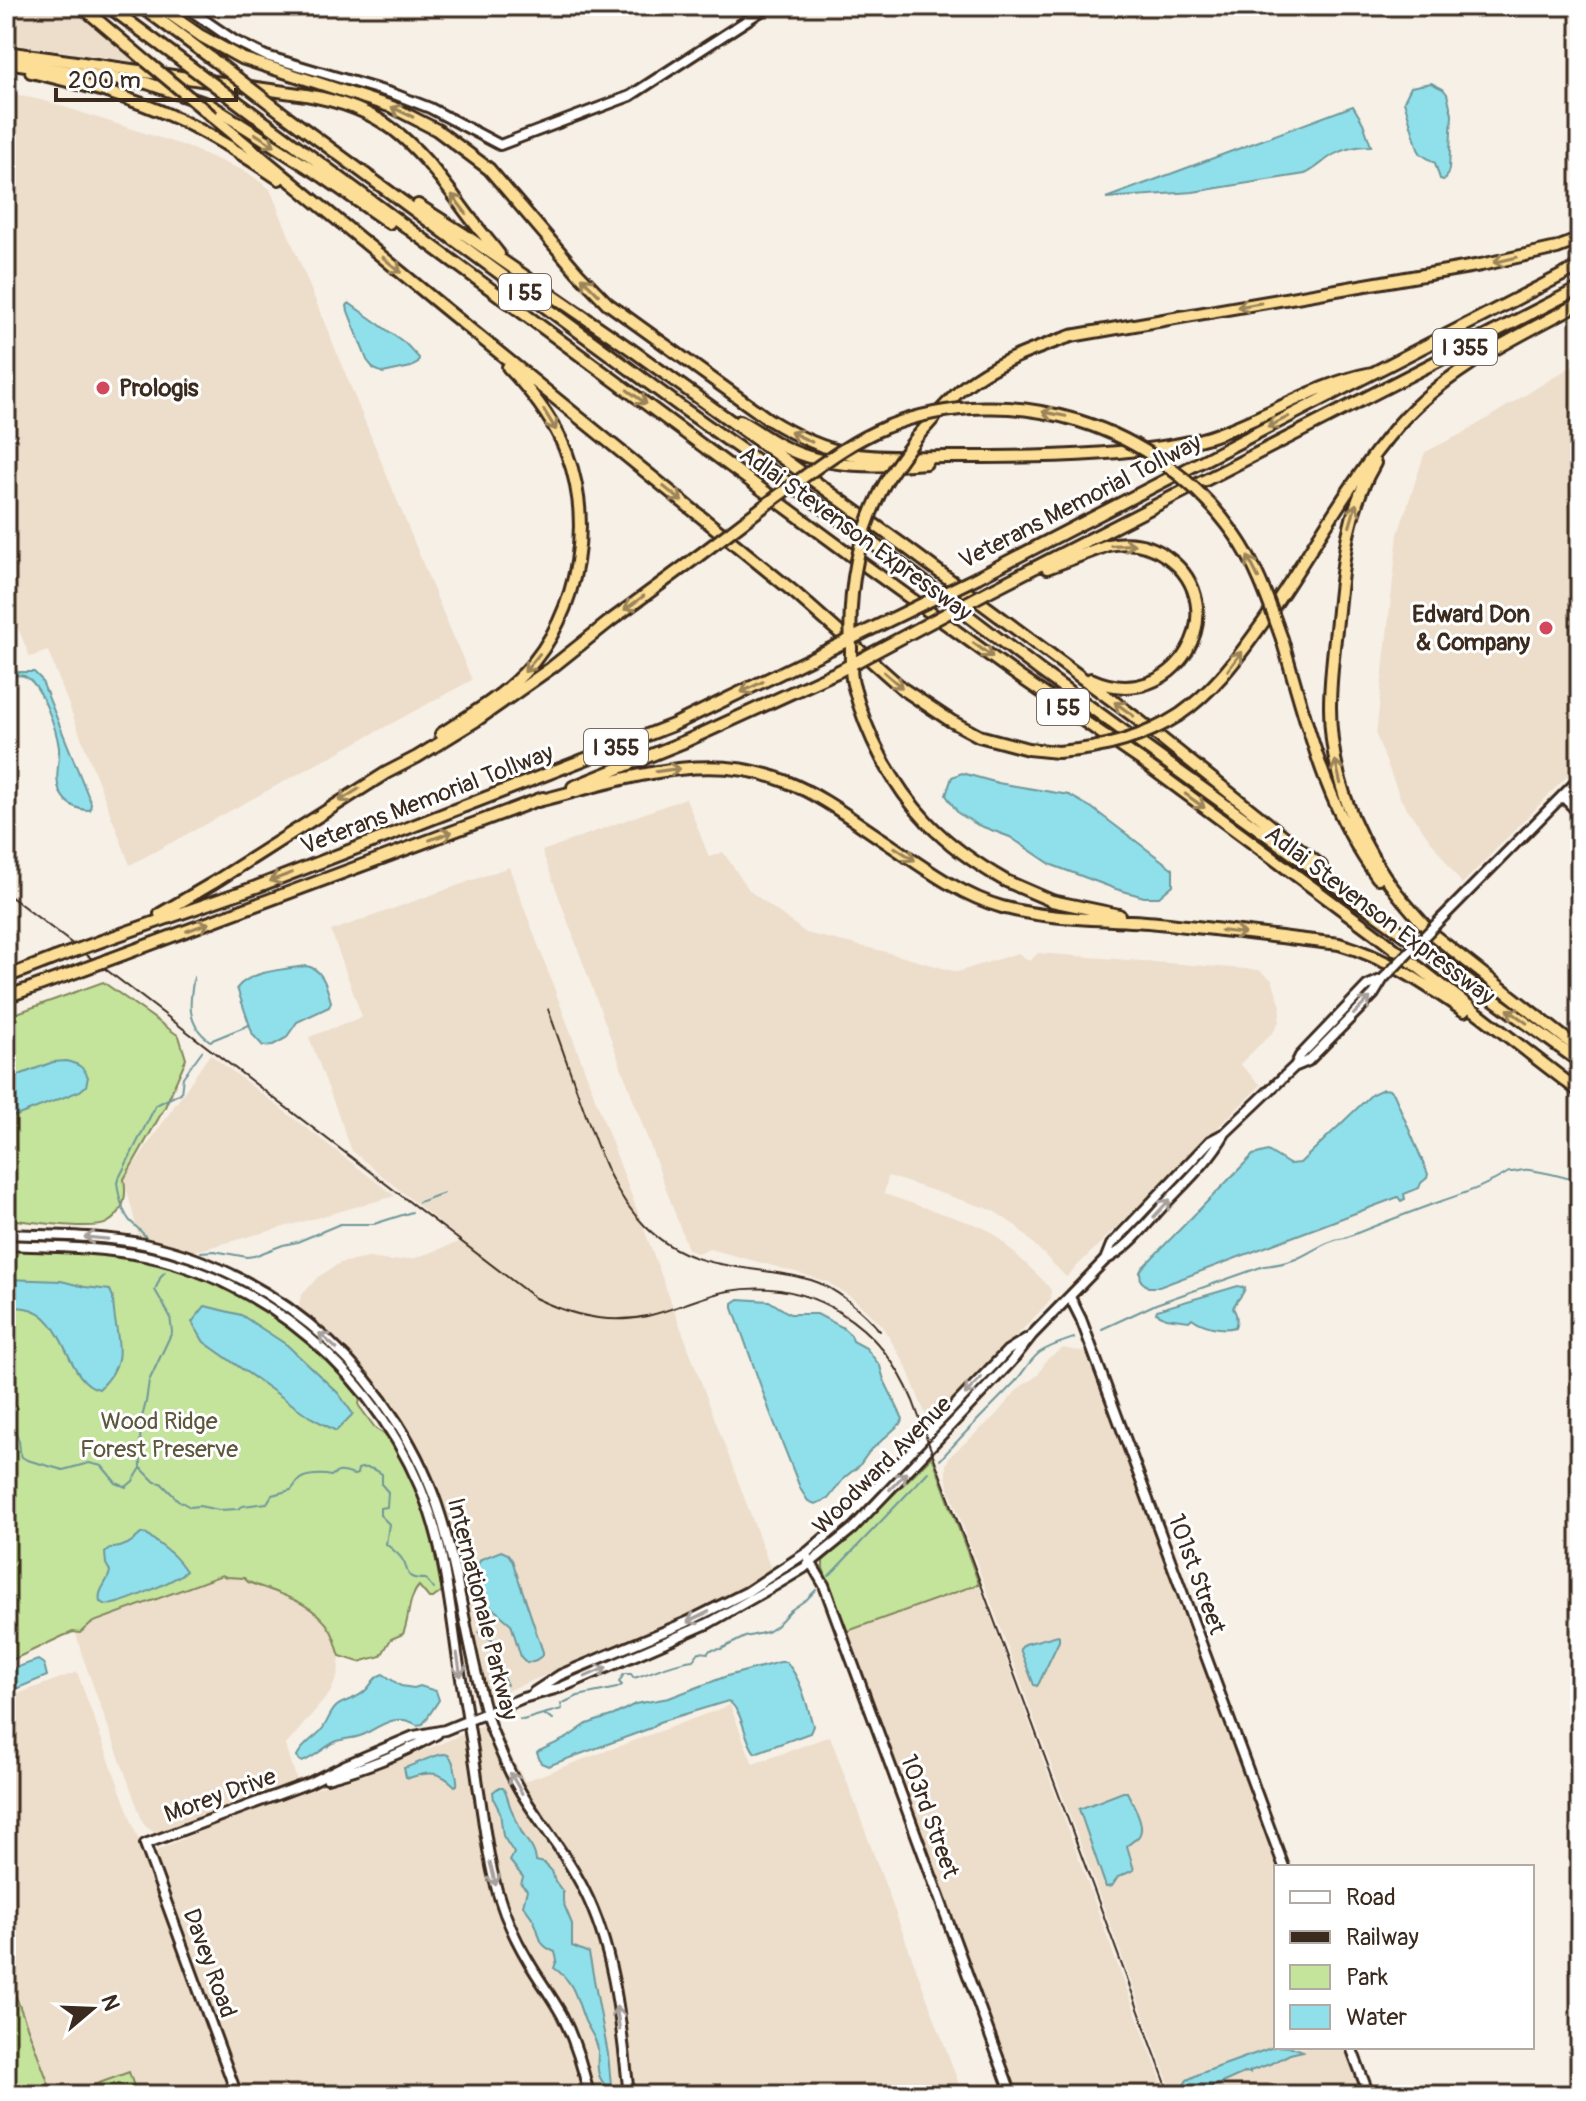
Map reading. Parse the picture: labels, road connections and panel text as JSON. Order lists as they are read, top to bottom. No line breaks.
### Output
{"streets":{"highway":["I 55","I 355","Veterans Memorial Tollway","Adlai Stevenson Expressway"],"street":["Woodward Avenue","101st Street","Internationale Parkway","Morey Drive","103rd Street","Davey Road"]},"crossings":[["Woodward Avenue","101st Street"],["Woodward Avenue","Internationale Parkway"],["Woodward Avenue","Morey Drive"],["Woodward Avenue","103rd Street"],["Internationale Parkway","Morey Drive"],["Morey Drive","Davey Road"]],"parks":["Wood Ridge Forest Preserve"],"places":["Prologis","Edward Don & Company"],"legend":["Road","Railway","Park","Water"],"scale_bar":"200 m","north":"right"}
